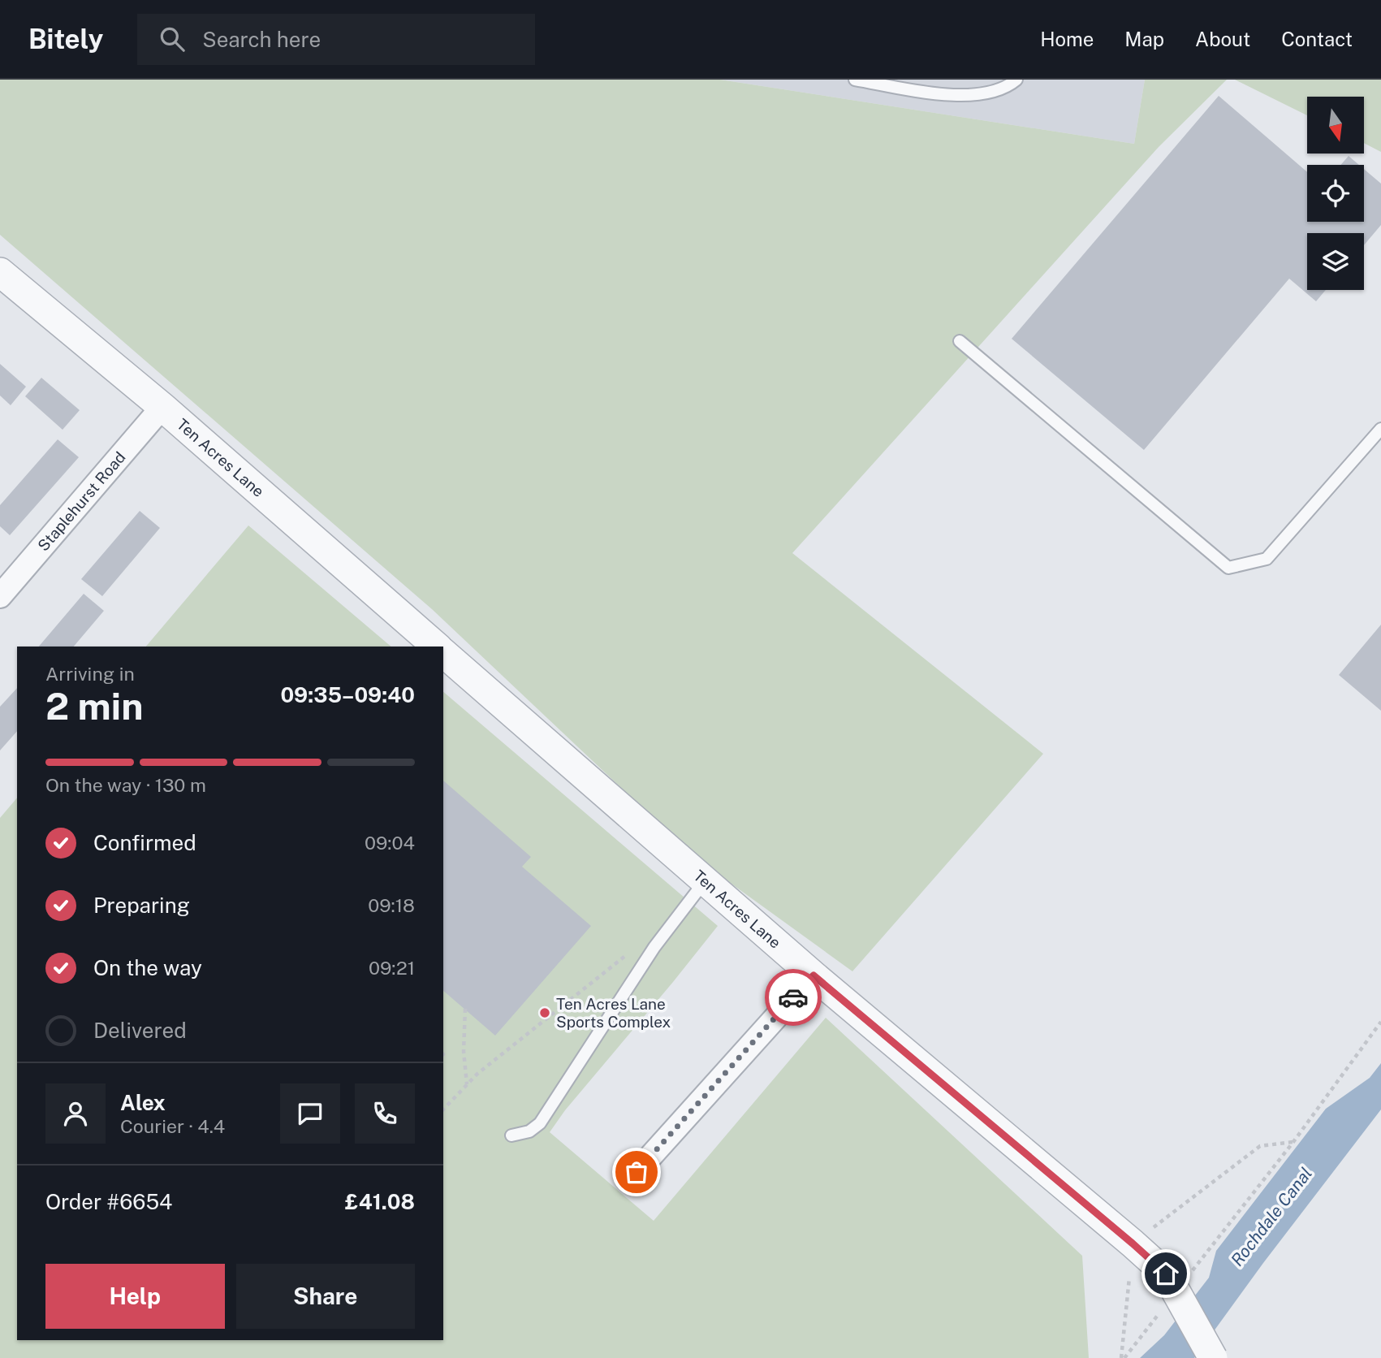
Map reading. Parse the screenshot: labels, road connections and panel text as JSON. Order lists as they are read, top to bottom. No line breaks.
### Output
{"streets":{"street":["Ten Acres Lane","Staplehurst Road"]},"crossings":[["Ten Acres Lane","Staplehurst Road"]],"water":["Rochdale Canal"],"places":["Ten Acres Lane Sports Complex"],"north":"bottom","page":{"header":"Bitely","search":"Search here","nav":["Home","Map","About","Contact"],"heading":["2 min","Arriving in","09:35–09:40"],"panel":["Alex","Courier · 4.4","Order #6654","£41.08"],"bar":"On the way · 130 m","list":[["Confirmed","09:04"],["Preparing","09:18"],["On the way","09:21"],"Delivered"],"buttons":["Help","Share"]}}
